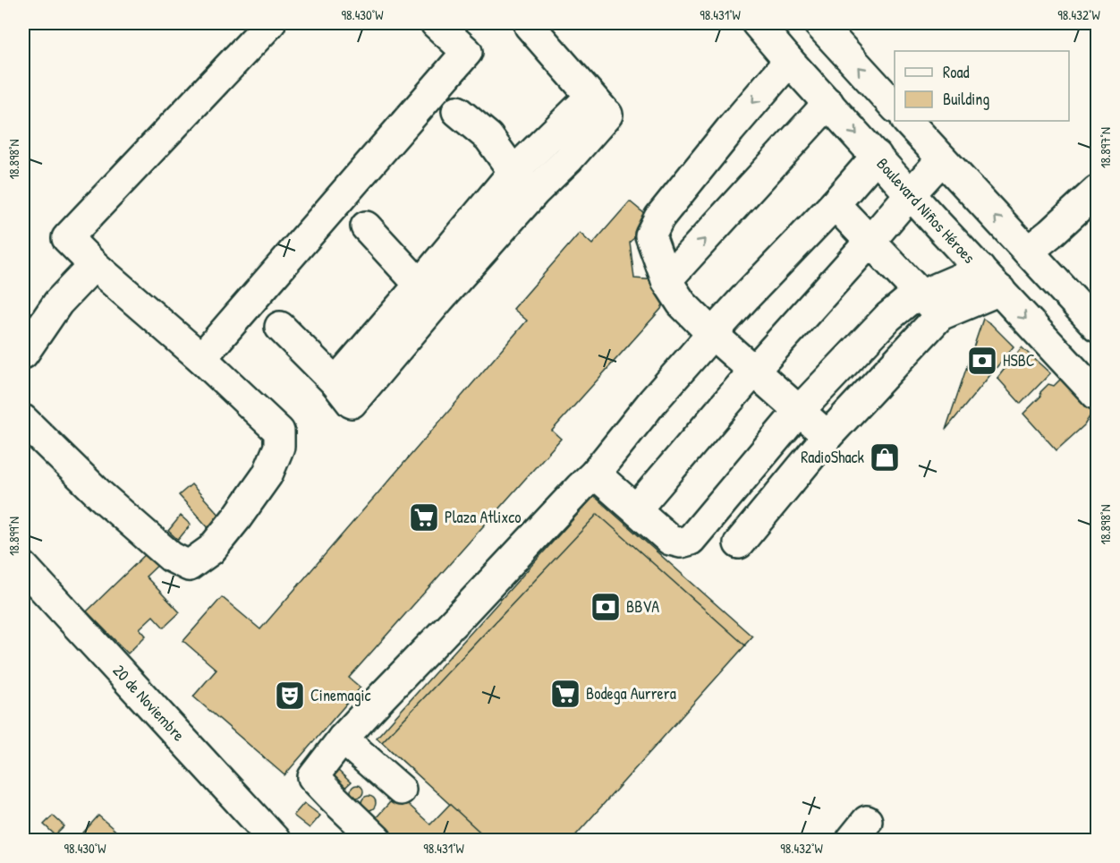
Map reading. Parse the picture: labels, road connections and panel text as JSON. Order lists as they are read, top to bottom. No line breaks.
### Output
{"streets":{"street":["Boulevard Niños Héroes","20 de Noviembre"]},"places":{"bank":["HSBC","BBVA"],"shop":["RadioShack"],"supermarket":["Plaza Atlixco","Bodega Aurrera"],"theatre":["Cinemagic"]},"legend":["Road","Building"],"coordinates":["98.430°W","98.431°W","98.432°W","18.897°N","18.898°N","18.899°N"]}
